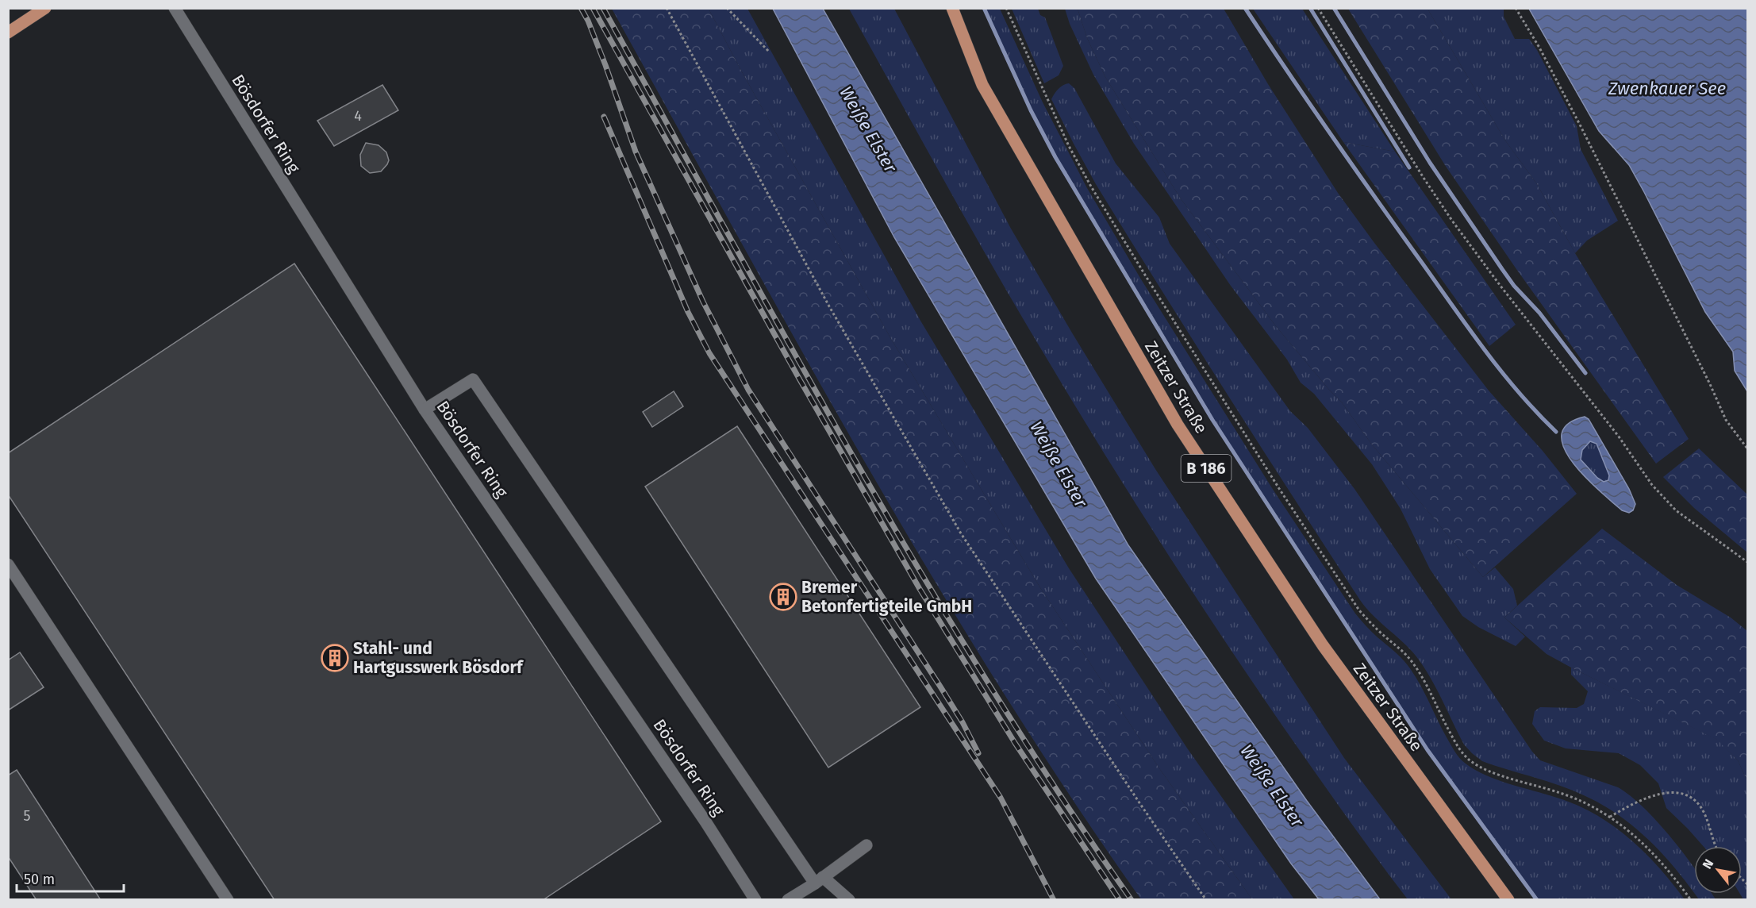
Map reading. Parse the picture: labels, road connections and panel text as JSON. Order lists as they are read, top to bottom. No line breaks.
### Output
{"streets":{"main road":["Zeitzer Straße","B 186"],"street":["Bösdorfer Ring"]},"water":["Zwenkauer See","Weiße Elster"],"places":{"building":["Bremer Betonfertigteile GmbH","Stahl- und Hartgusswerk Bösdorf"]},"house_numbers":["4","5"],"scale_bar":"50 m","north":"top left"}
